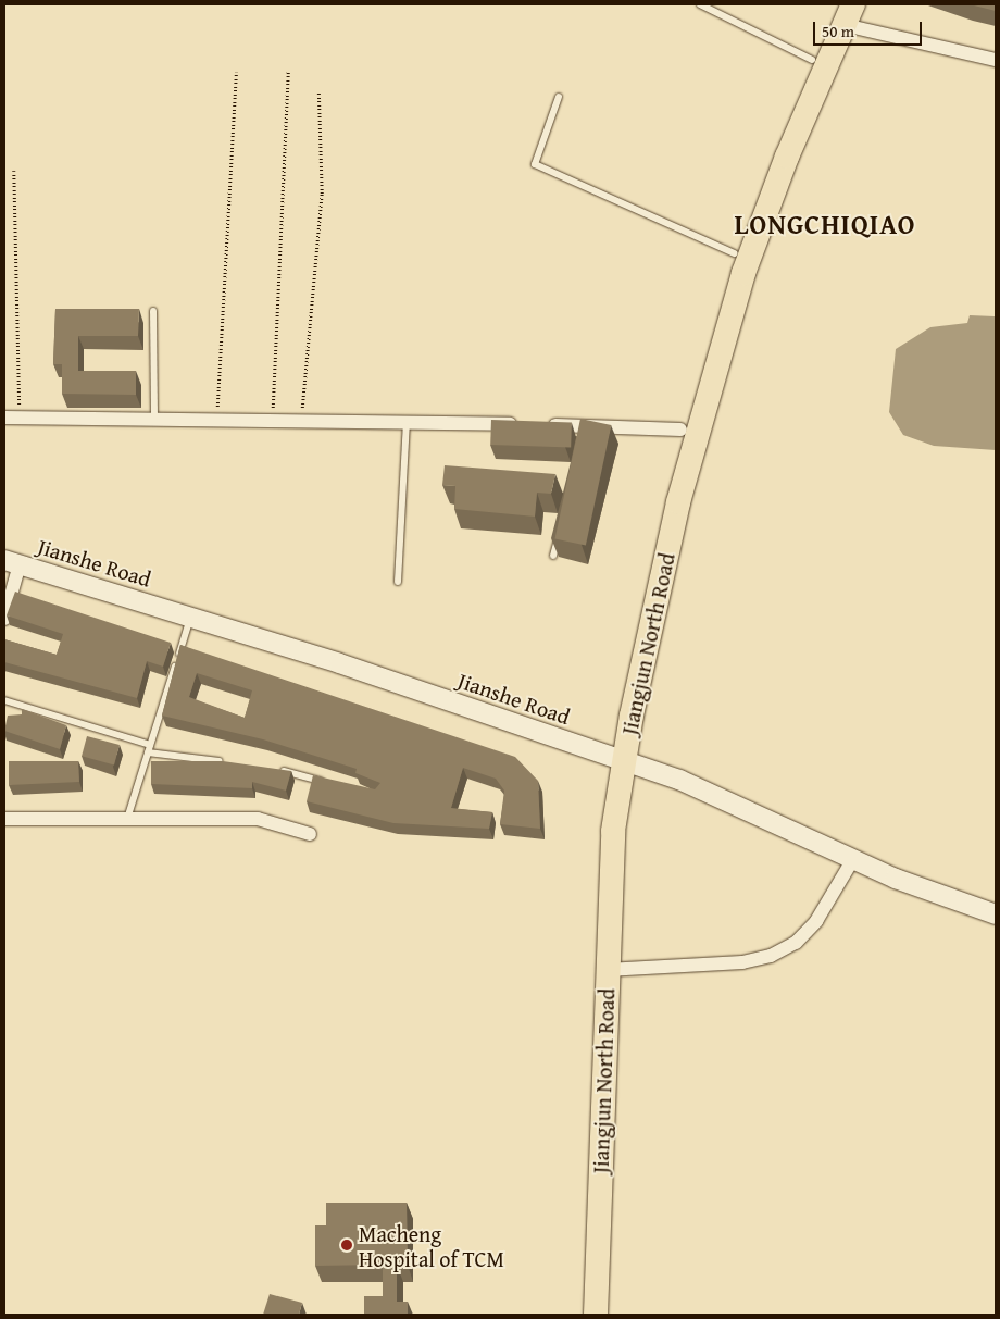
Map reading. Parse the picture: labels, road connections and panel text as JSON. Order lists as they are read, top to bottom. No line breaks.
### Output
{"streets":{"highway":["Jiangjun North Road"],"street":["Jianshe Road"]},"crossings":[["Jianshe Road","Jiangjun North Road"]],"districts":["LONGCHIQIAO"],"places":["Macheng Hospital of TCM"],"scale_bar":"50 m"}
